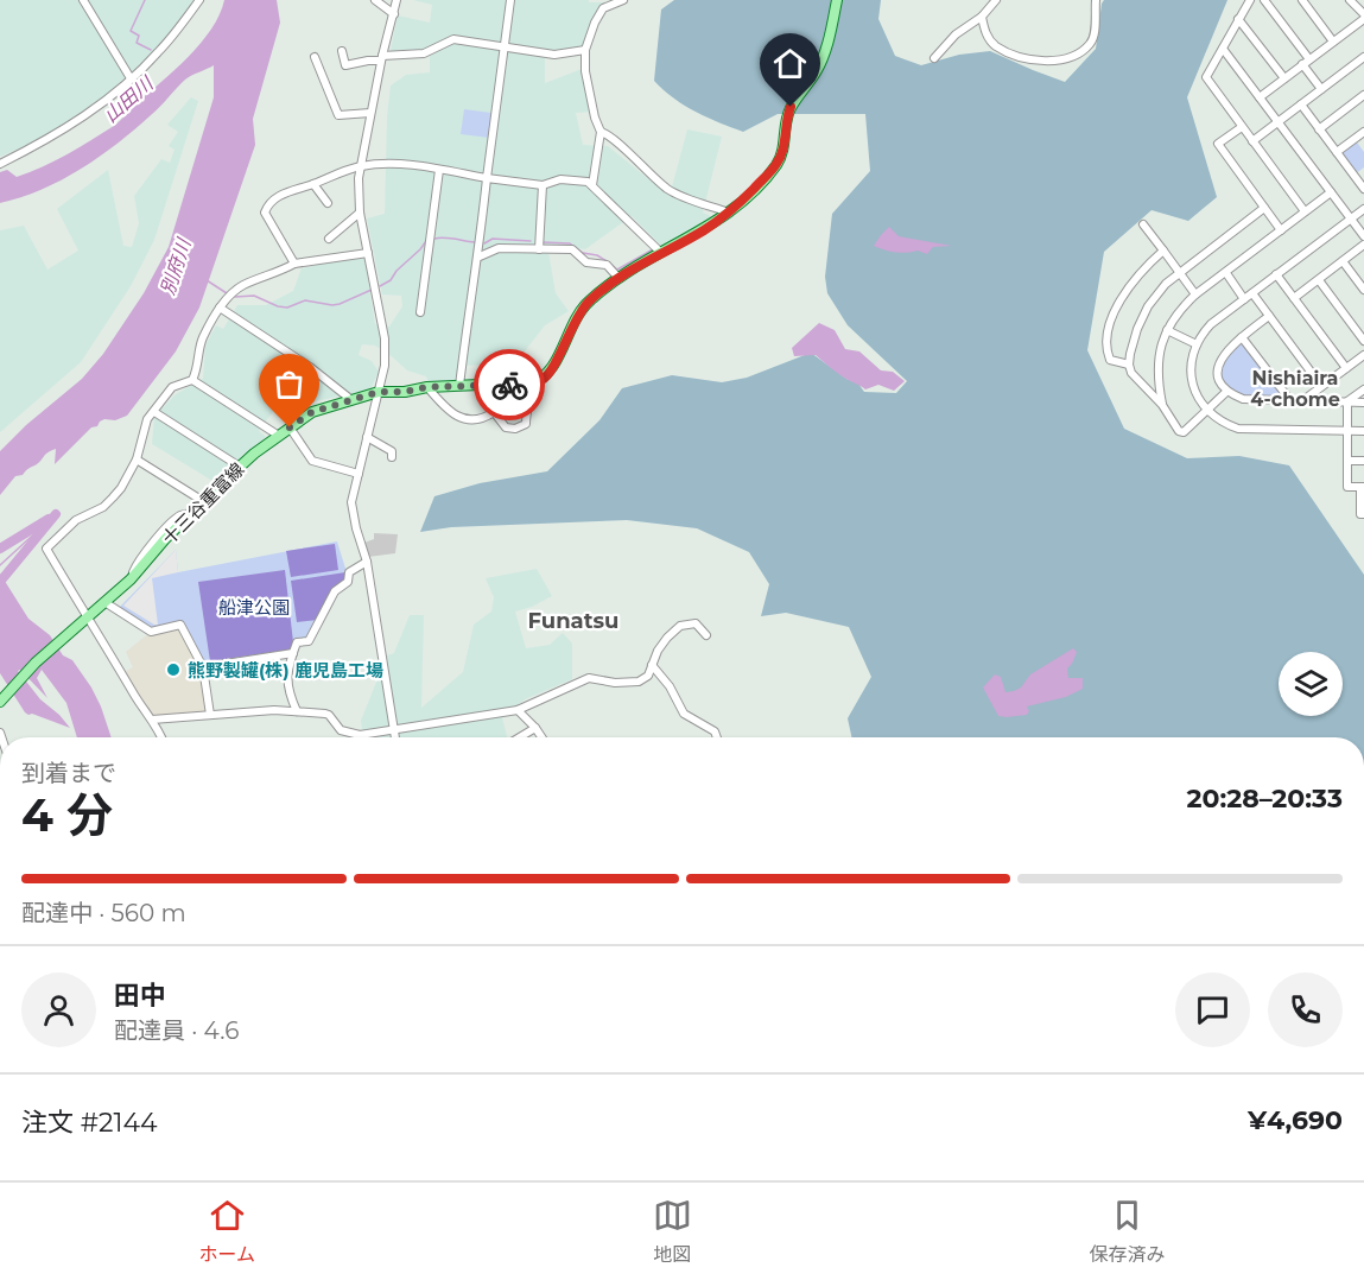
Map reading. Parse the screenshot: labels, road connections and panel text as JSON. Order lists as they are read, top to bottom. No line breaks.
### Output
{"streets":{"main road":["十三谷重富線"]},"districts":["Nishiaira 4-chome","Funatsu"],"water":["山田川","別府川"],"parks":["船津公園"],"places":["熊野製罐(株) 鹿児島工場"],"page":{"heading":["4 分","到着まで","20:28–20:33"],"panel":["田中","配達員 · 4.6","注文 #2144","¥4,690"],"bar":"配達中 · 560 m","tabs":["ホーム","地図","保存済み"]}}
